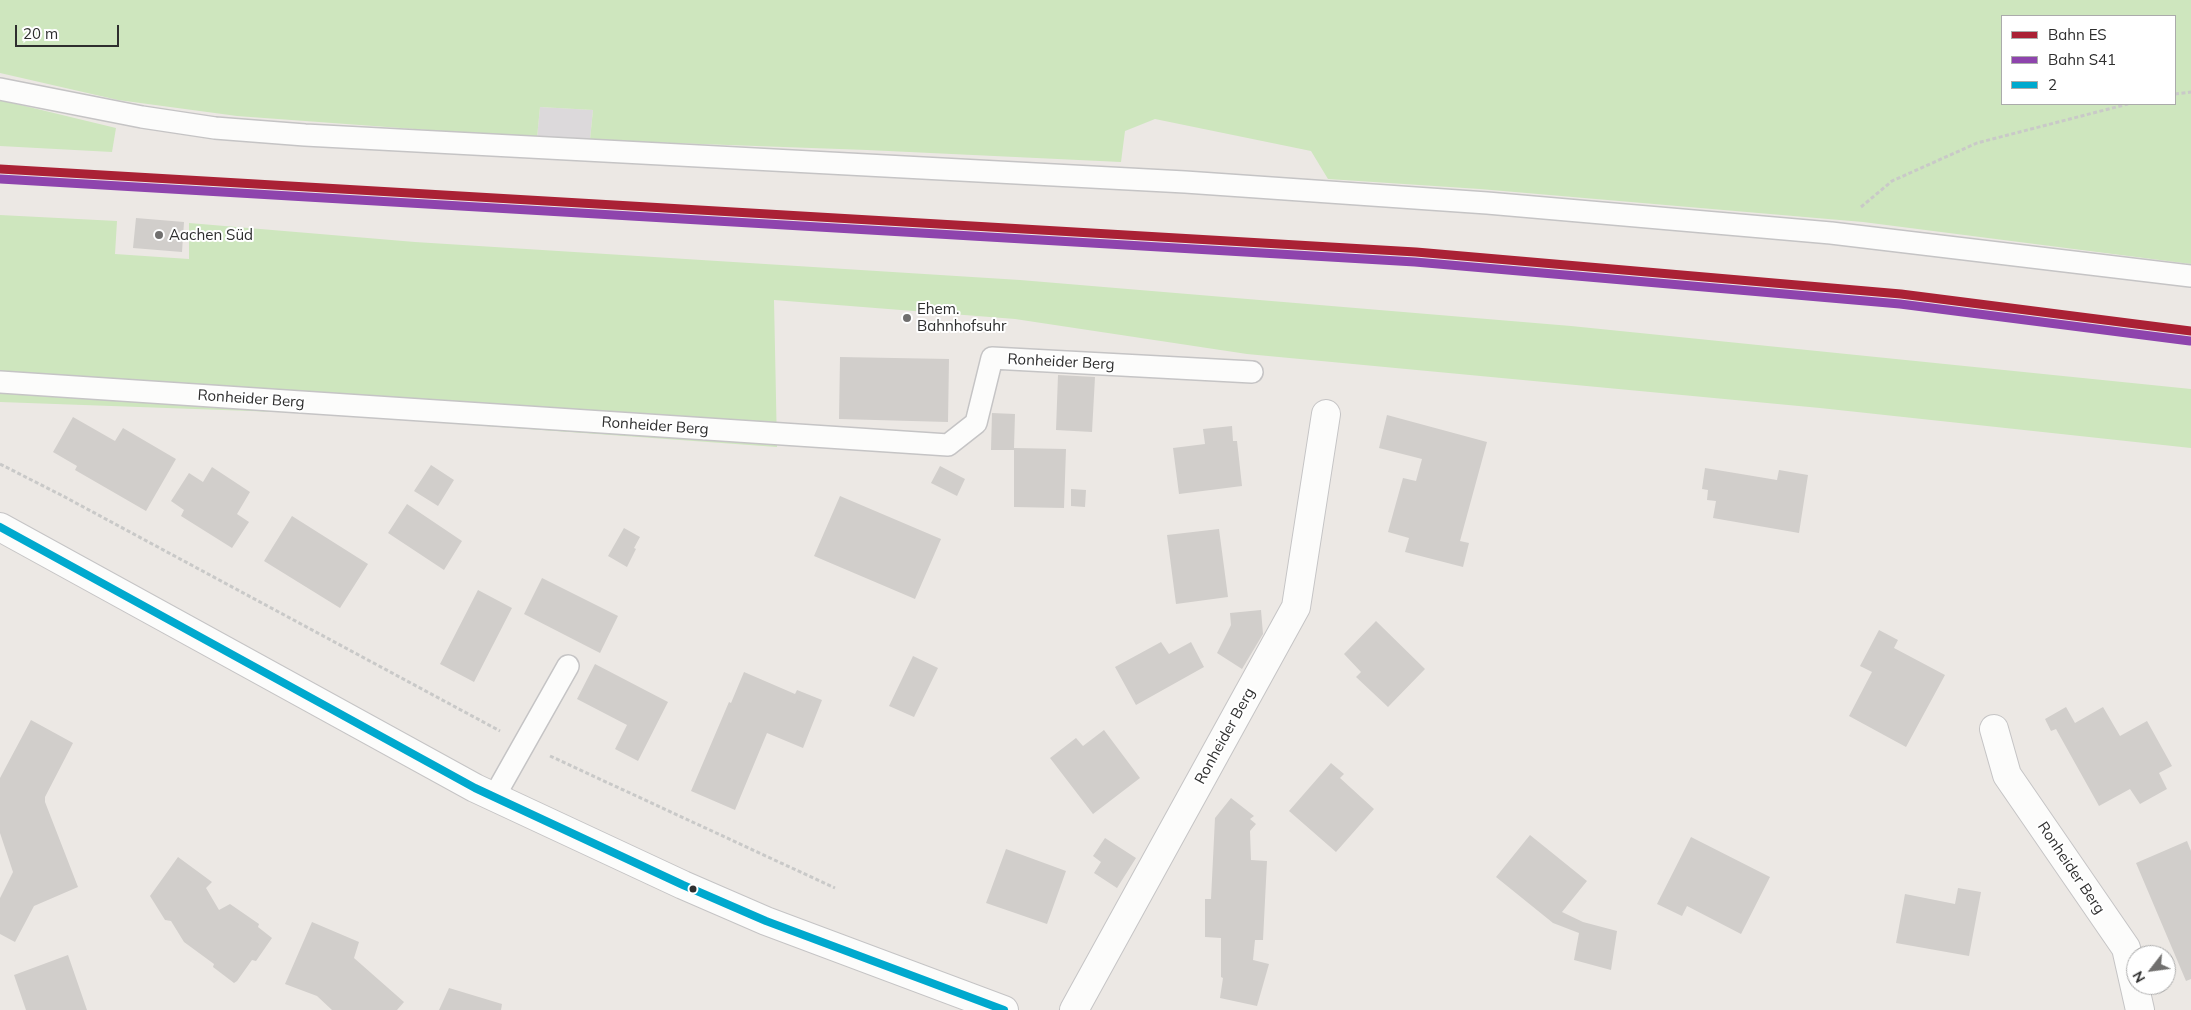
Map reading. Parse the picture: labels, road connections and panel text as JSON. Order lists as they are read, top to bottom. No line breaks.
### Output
{"streets":{"street":["Ronheider Berg"]},"places":["Aachen Süd","Ehem. Bahnhofsuhr"],"lines":["rail line ES","rail line S41","transit line 2"],"legend":["Bahn ES","Bahn S41","2"],"scale_bar":"20 m","north":"bottom left"}
